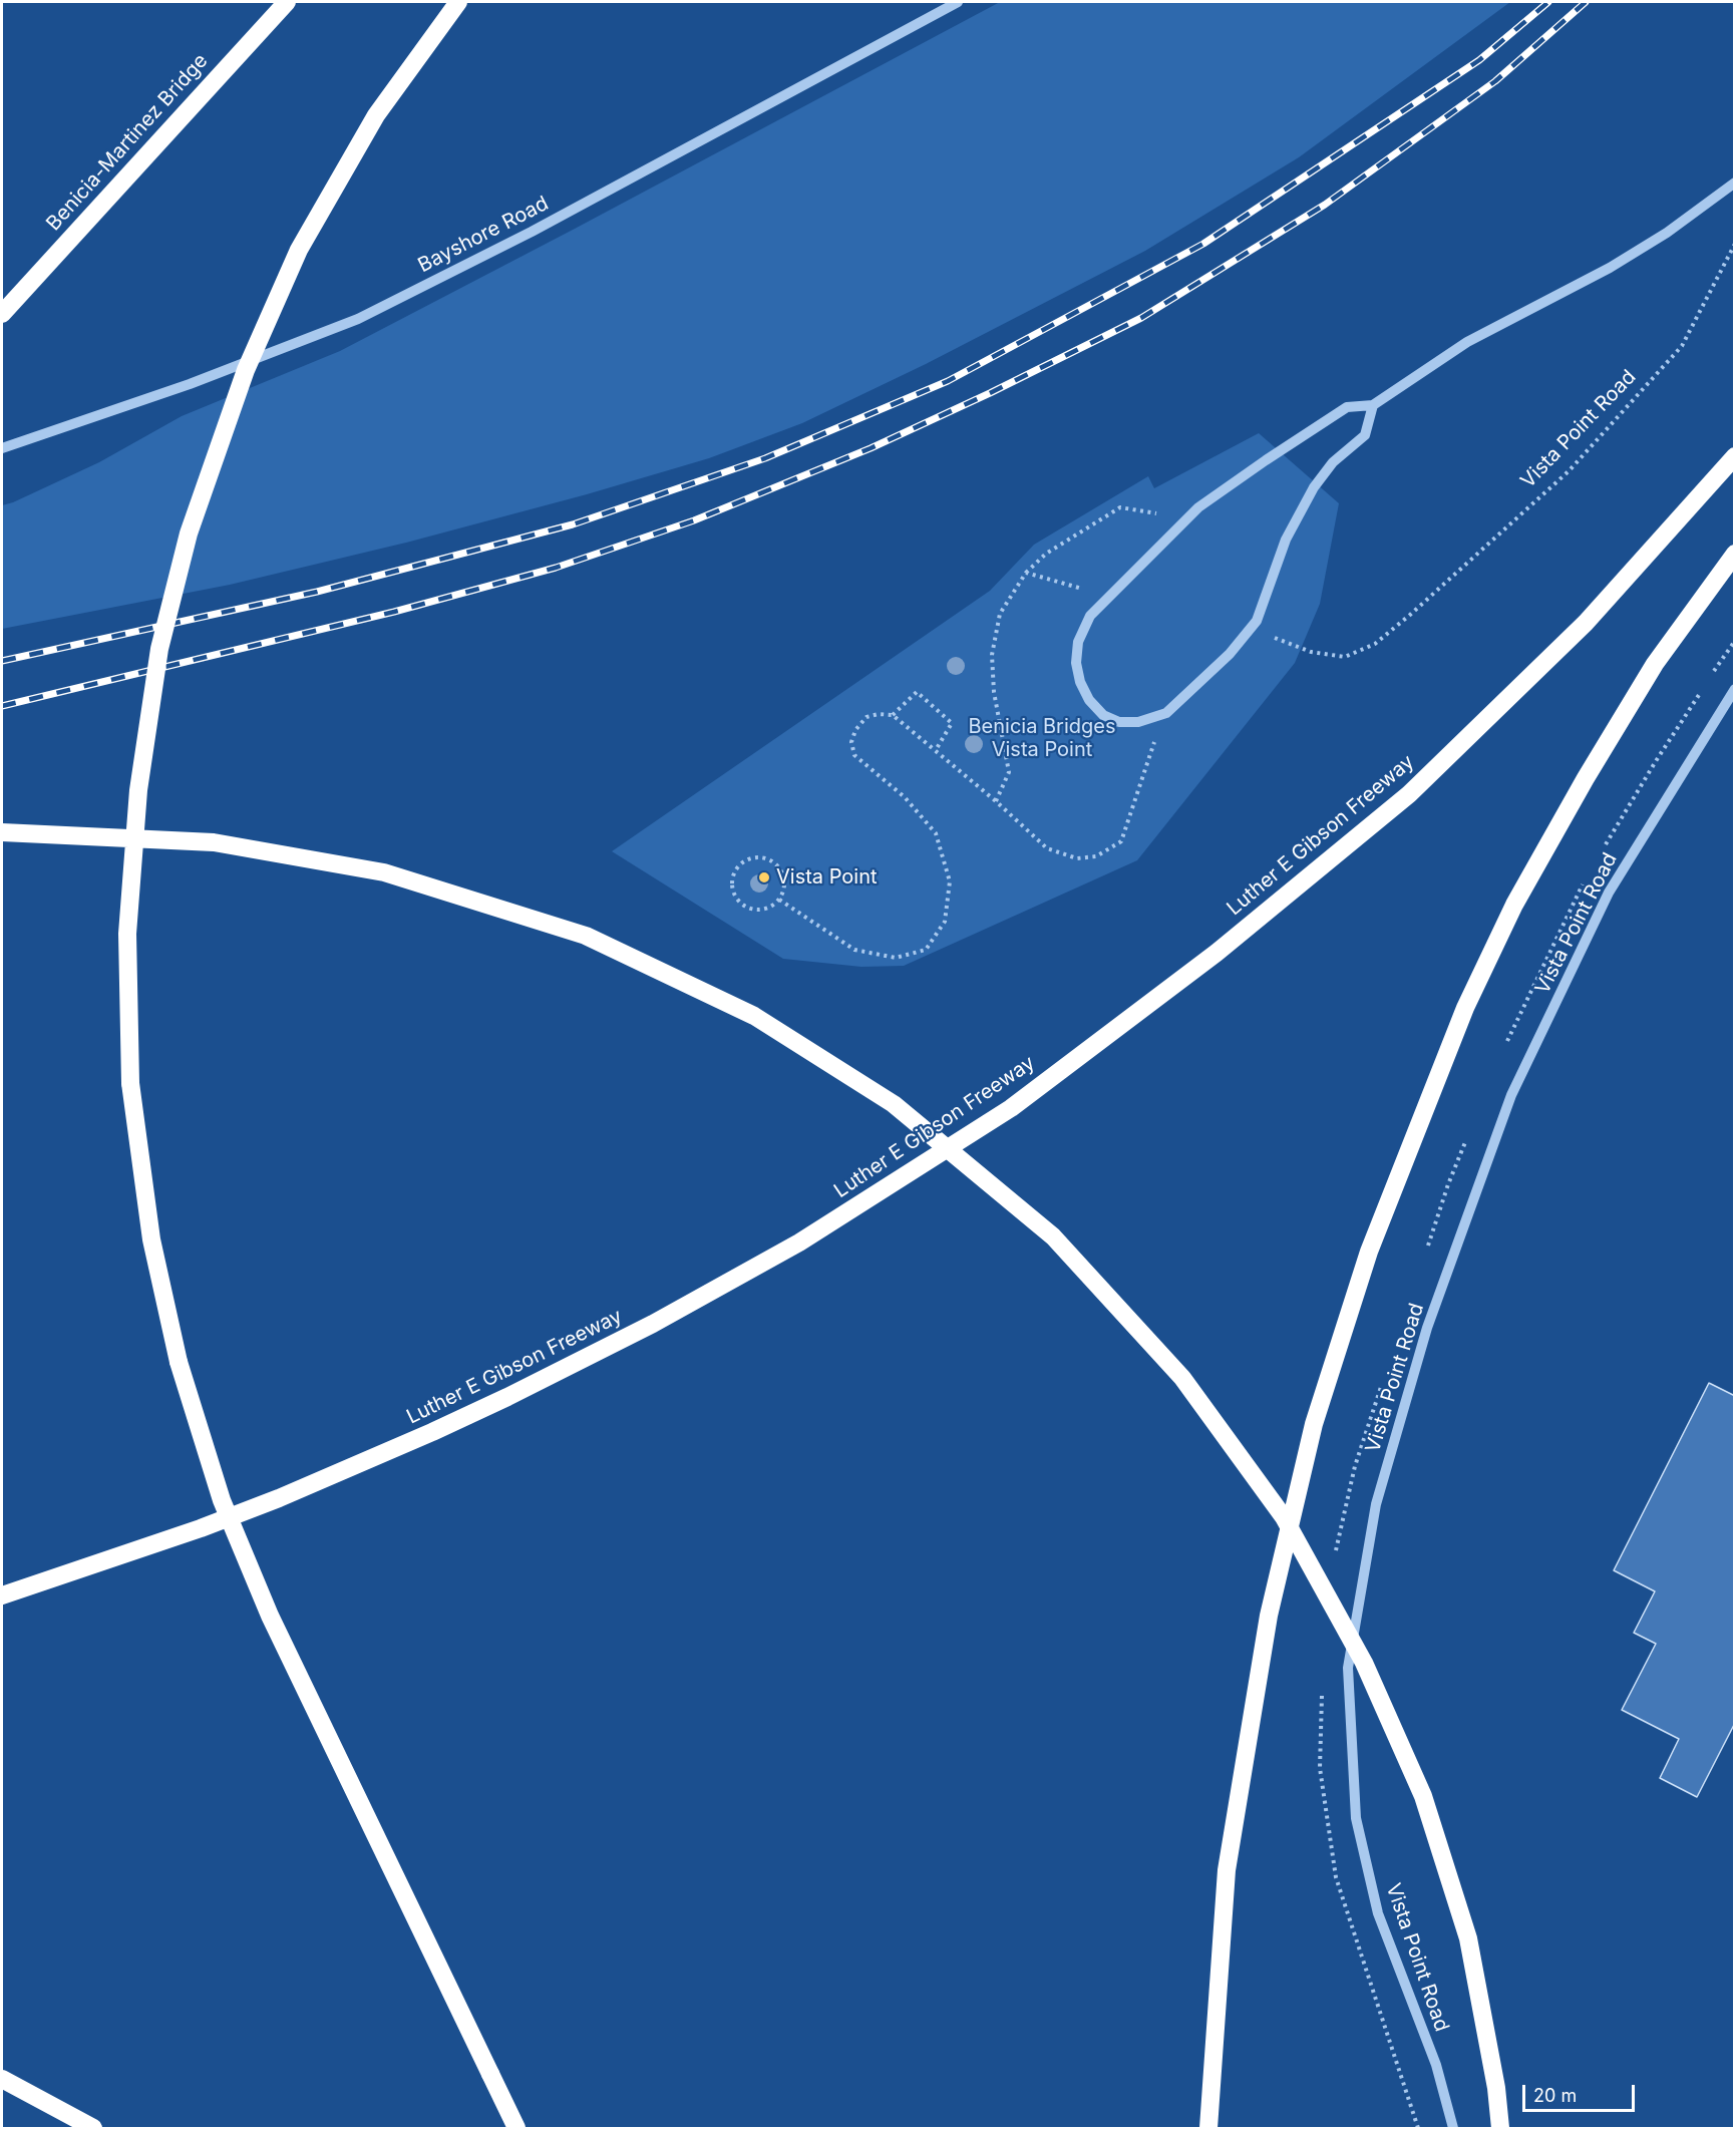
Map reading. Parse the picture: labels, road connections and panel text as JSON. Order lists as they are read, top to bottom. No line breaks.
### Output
{"streets":{"highway":["Benicia-Martinez Bridge","Luther E Gibson Freeway"],"street":["Bayshore Road","Vista Point Road"]},"parks":["Benicia Bridges Vista Point"],"places":["Vista Point"],"scale_bar":"20 m"}
